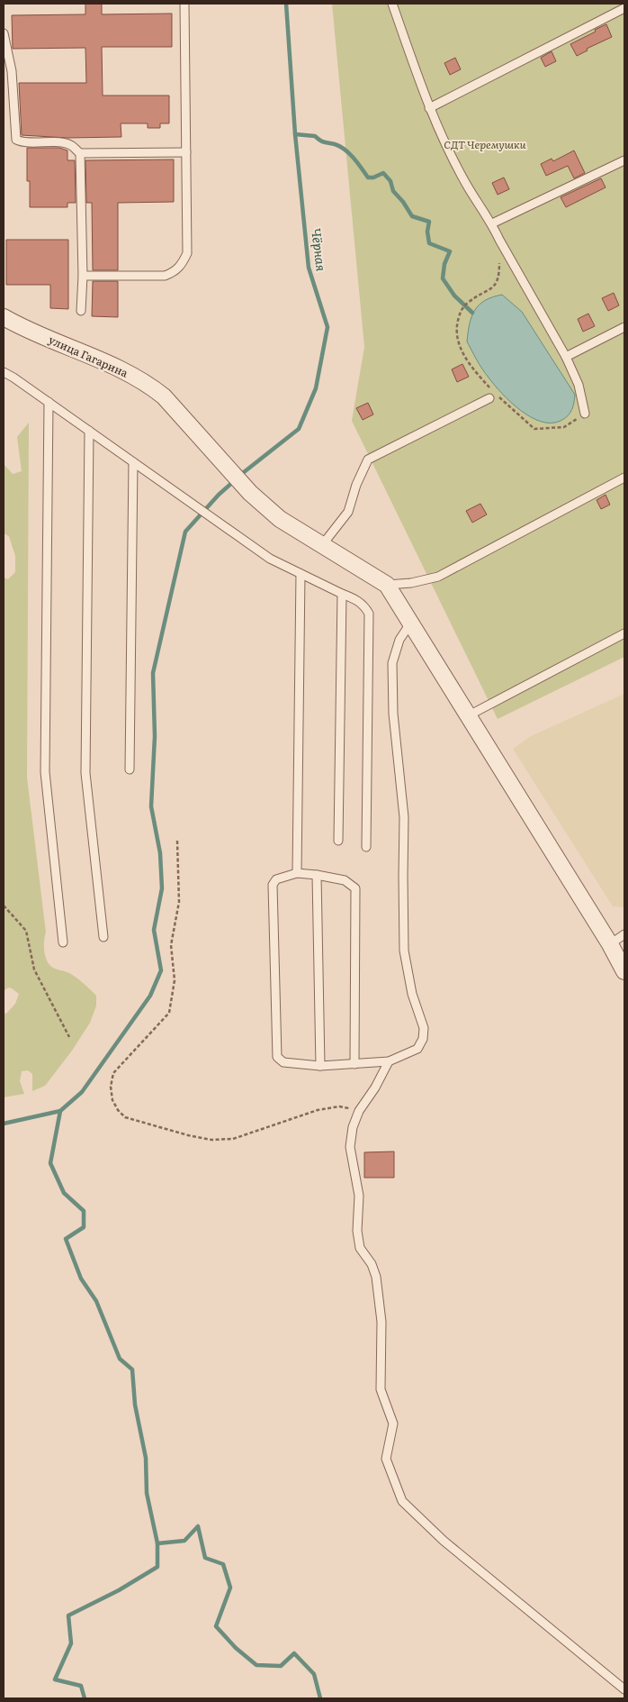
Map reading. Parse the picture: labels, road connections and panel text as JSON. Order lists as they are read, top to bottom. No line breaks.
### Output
{"streets":{"street":["улица Гагарина"]},"water":["Чёрная"],"parks":["СДТ Черемушки"]}
